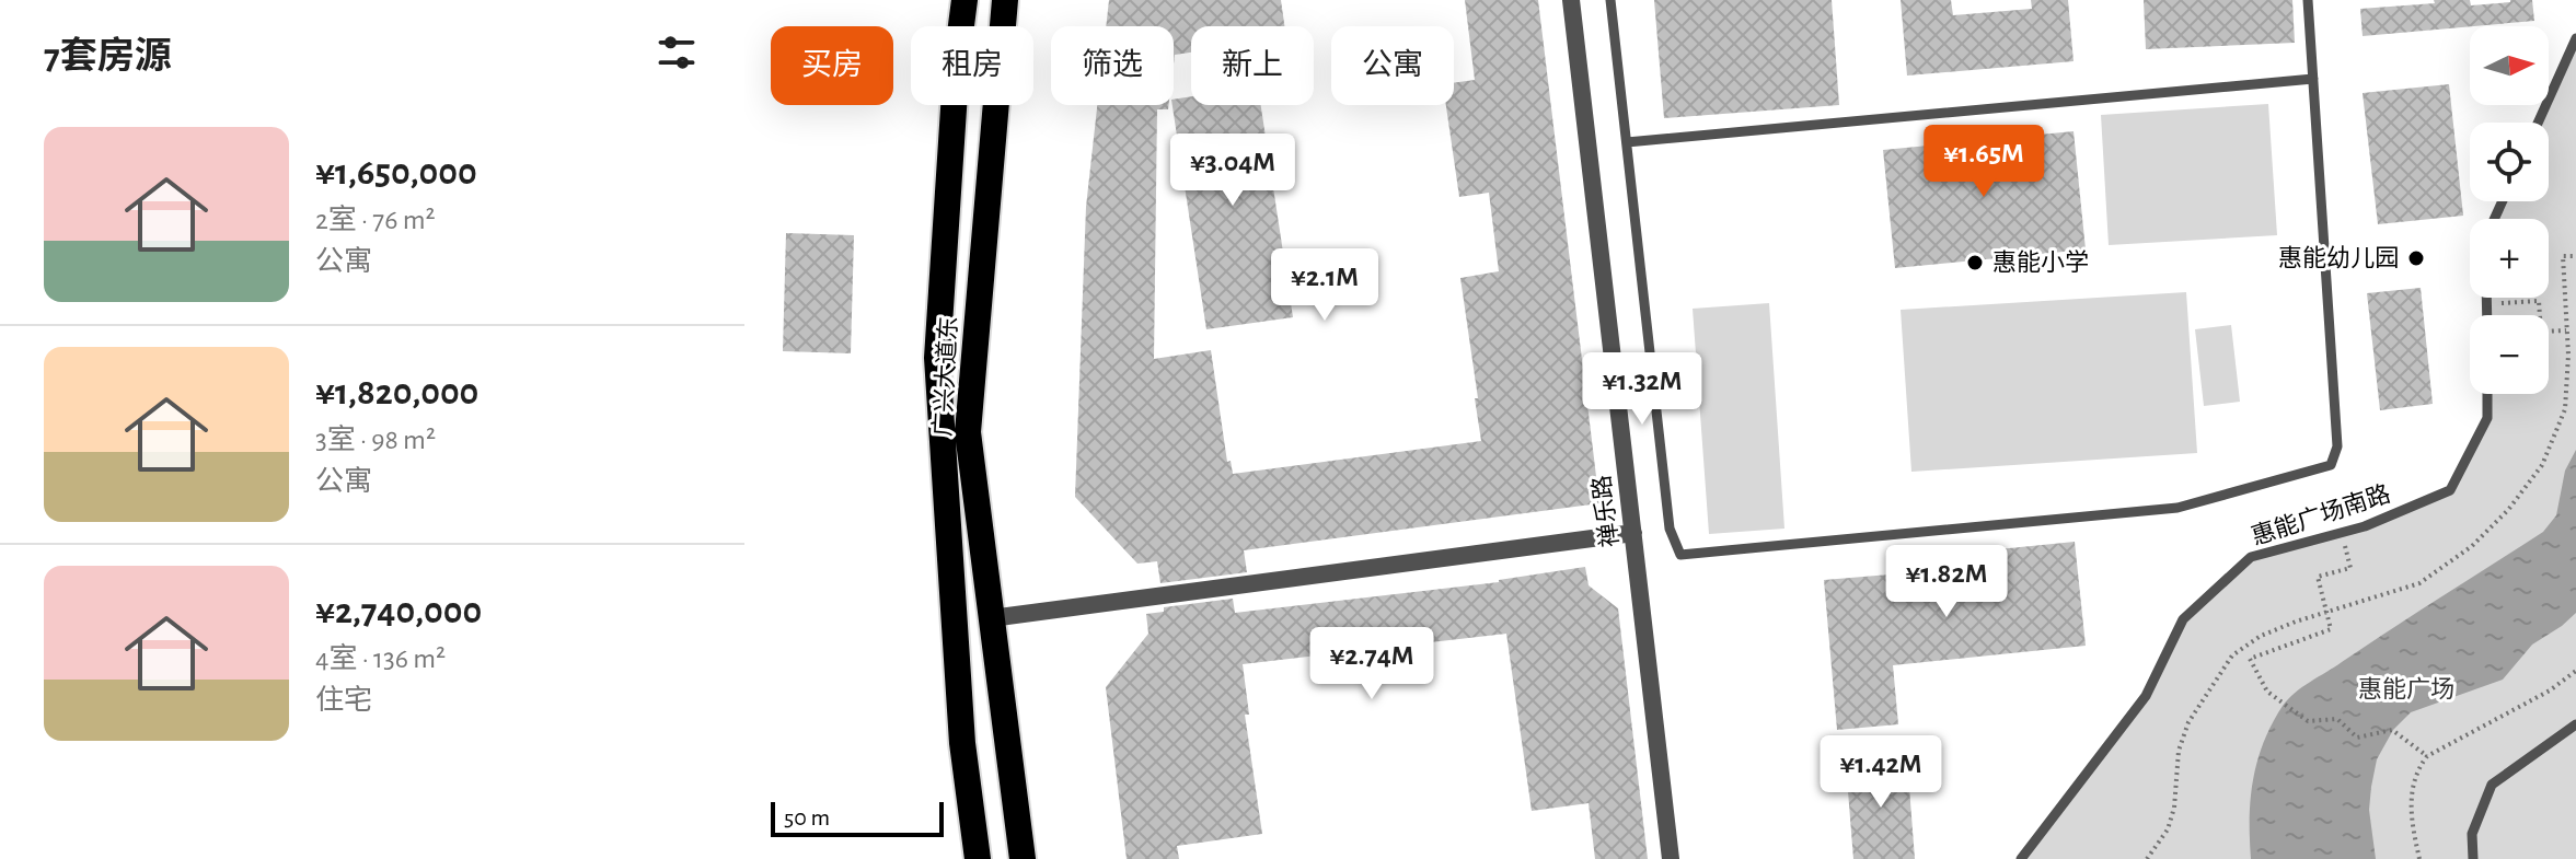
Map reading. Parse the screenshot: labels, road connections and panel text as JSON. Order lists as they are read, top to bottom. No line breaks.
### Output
{"streets":{"highway":["广兴大道东"],"street":["禅乐路"],"lane":["惠能广场南路"]},"parks":["惠能广场"],"places":["惠能幼儿园","惠能小学"],"scale_bar":"50 m","north":"right","page":{"heading":"7套房源","map_buttons":["+","−"],"chip":["买房","租房","筛选","新上","公寓"],"list":[{"name":"¥1,650,000","note":"2室 · 76 m² · 公寓"},{"name":"¥1,820,000","note":"3室 · 98 m² · 公寓"},{"name":"¥2,740,000","note":"4室 · 136 m² · 住宅"}],"price":["¥1.65M","¥3.04M","¥2.1M","¥1.32M","¥1.82M","¥2.74M","¥1.42M"],"scale":"50 m"}}
